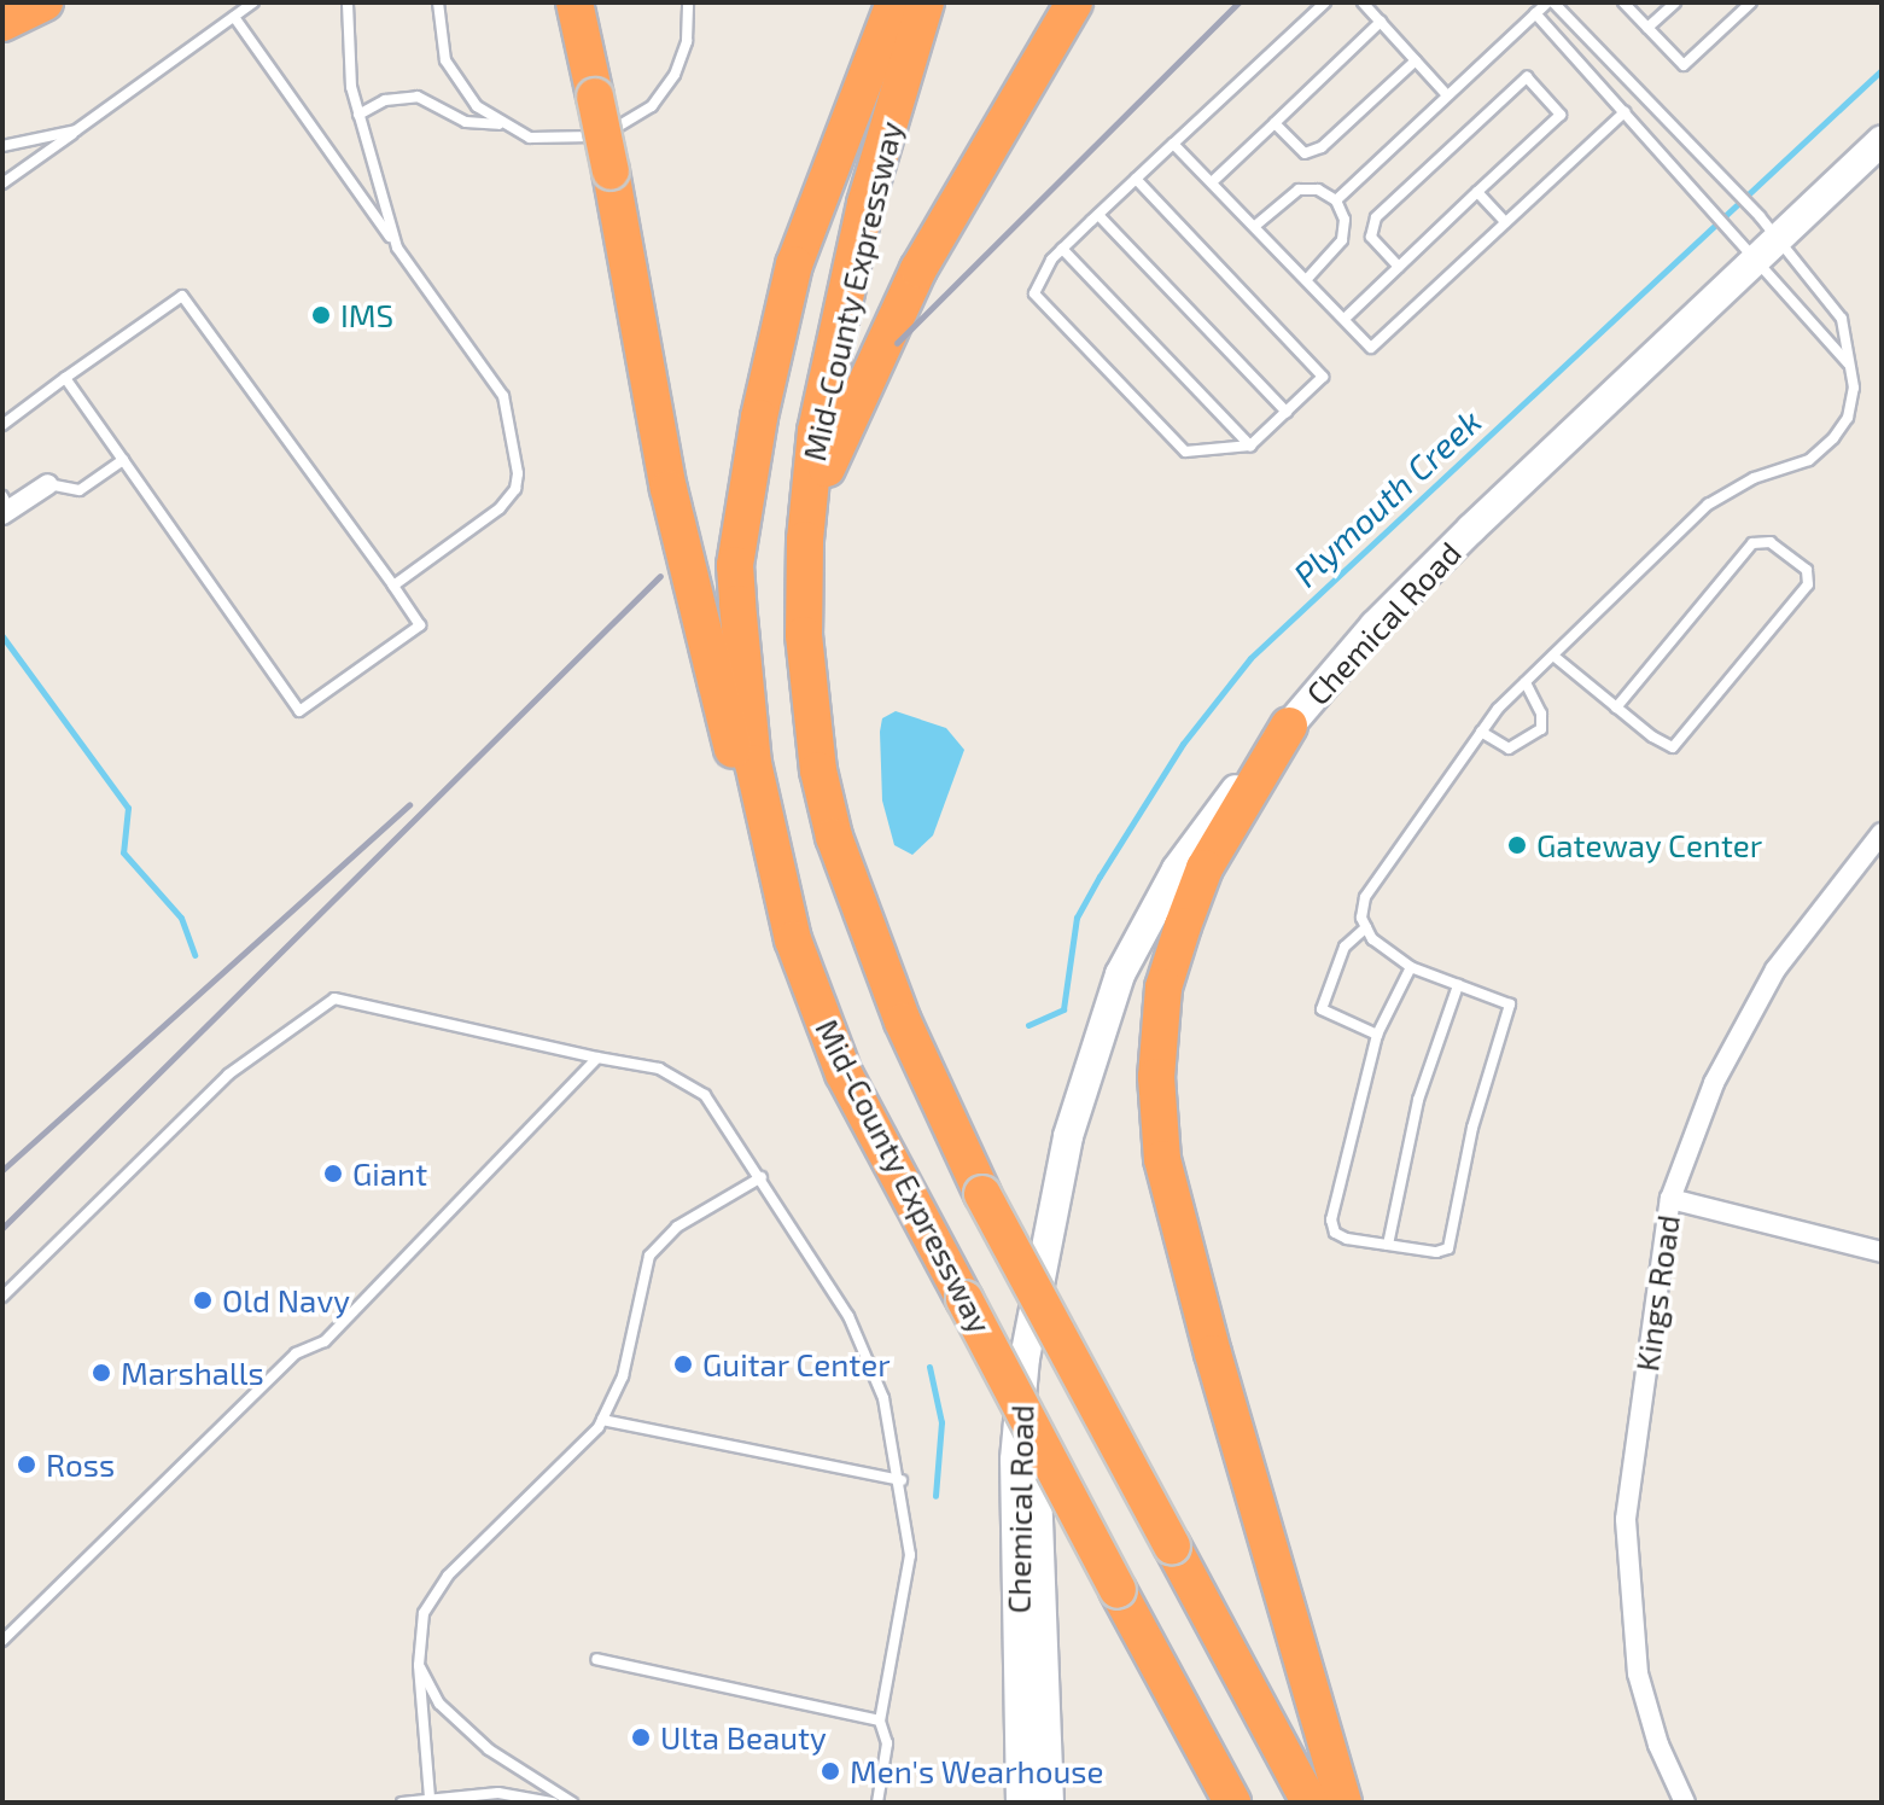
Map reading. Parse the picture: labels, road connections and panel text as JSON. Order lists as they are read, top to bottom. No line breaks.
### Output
{"streets":{"highway":["Mid-County Expressway"],"main road":["Chemical Road"],"street":["Kings Road"]},"water":["Plymouth Creek"],"places":["IMS","Gateway Center","Giant","Old Navy","Guitar Center","Marshalls","Ross","Ulta Beauty","Men's Wearhouse"]}
